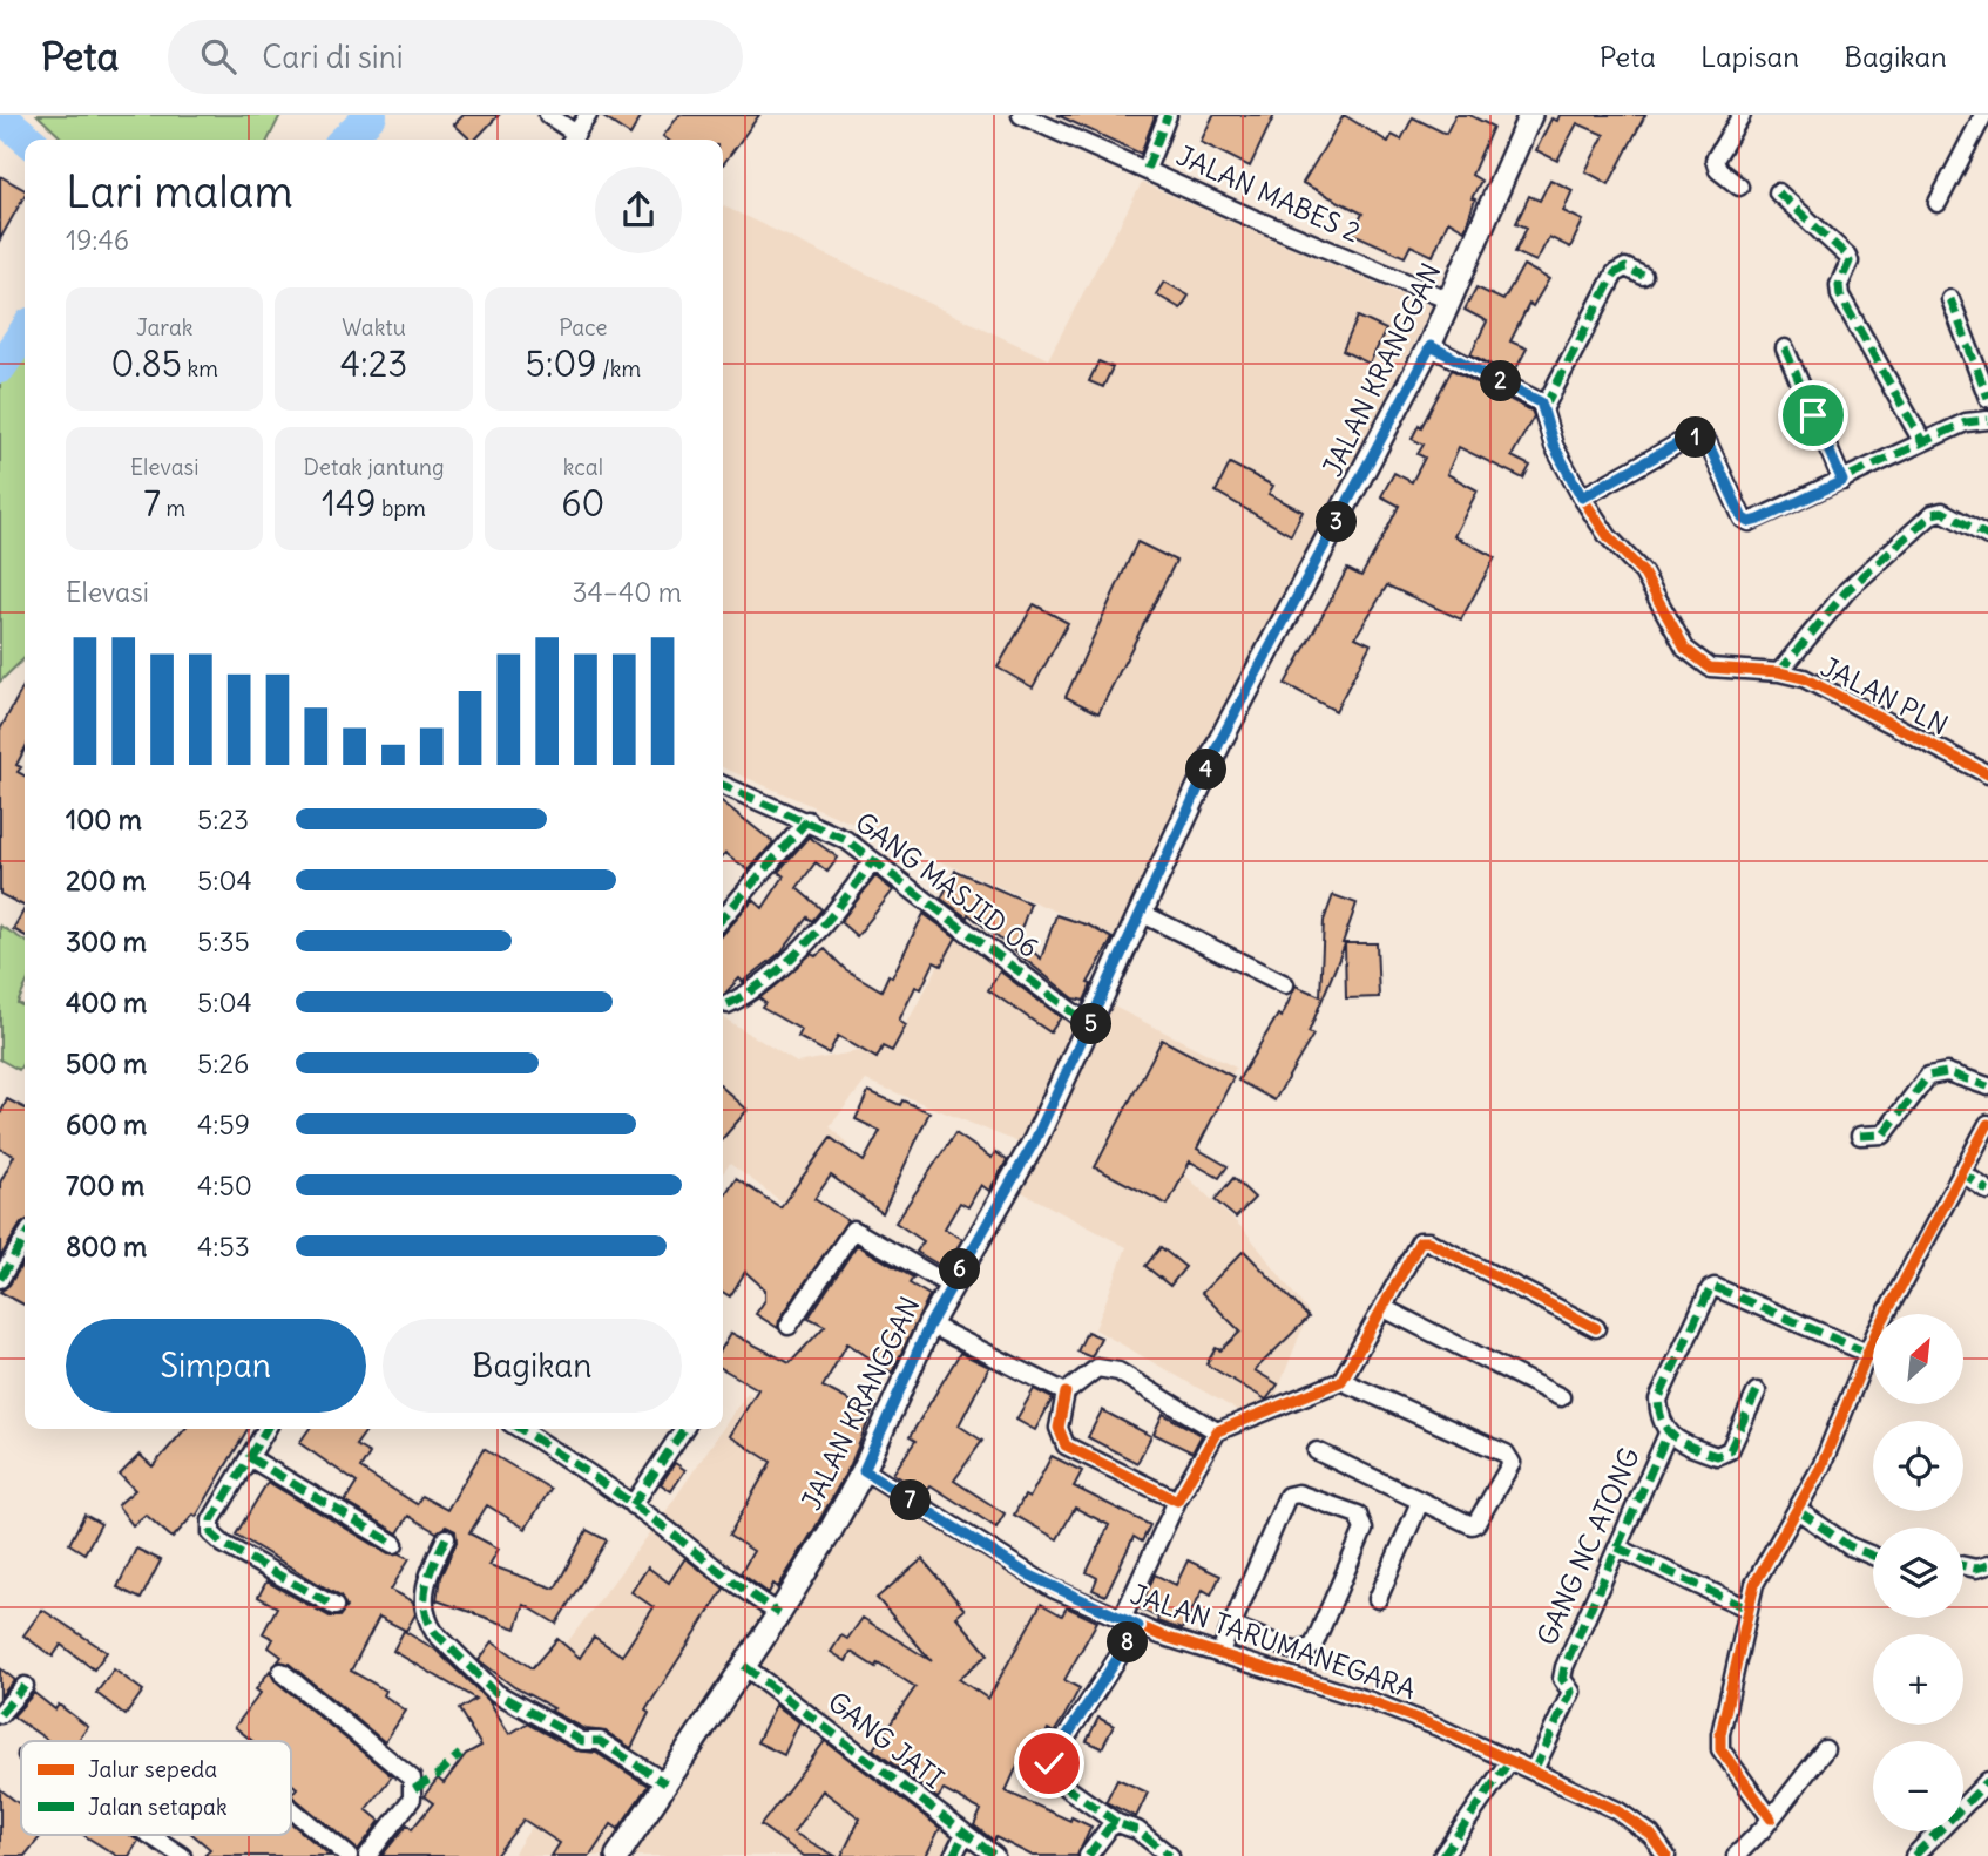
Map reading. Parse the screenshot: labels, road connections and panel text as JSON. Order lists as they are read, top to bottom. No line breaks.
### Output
{"streets":{"main road":["JALAN KRANGGAN"],"street":["JALAN MABES 2","JALAN PLN","GANG MASJID 06","GANG NC ATONG","JALAN TARUMANEGARA","GANG JATI"]},"crossings":[["JALAN MABES 2","JALAN KRANGGAN"],["JALAN KRANGGAN","GANG MASJID 06"],["JALAN KRANGGAN","JALAN TARUMANEGARA"],["JALAN KRANGGAN","GANG JATI"],["GANG NC ATONG","JALAN TARUMANEGARA"]],"legend":["Jalur sepeda","Jalan setapak"],"north":"top right","page":{"header":"Peta","search":"Cari di sini","nav":["Peta","Lapisan","Bagikan"],"heading":["Lari malam","19:46"],"stats":[["Jarak","0.85 km"],["Waktu","4:23"],["Pace","5:09 /km"],["Elevasi","7 m"],["Detak jantung","149 bpm"],["kcal","60"]],"pins":["2","1","3","4","5","6","7","8"],"chart":["Elevasi","34–40 m"],"list":[{"name":"100 m","note":"5:23"},{"name":"200 m","note":"5:04"},{"name":"300 m","note":"5:35"},{"name":"400 m","note":"5:04"},{"name":"500 m","note":"5:26"},{"name":"600 m","note":"4:59"},{"name":"700 m","note":"4:50"},{"name":"800 m","note":"4:53"}],"buttons":["Simpan","Bagikan"],"map_buttons":["+","−"]}}
